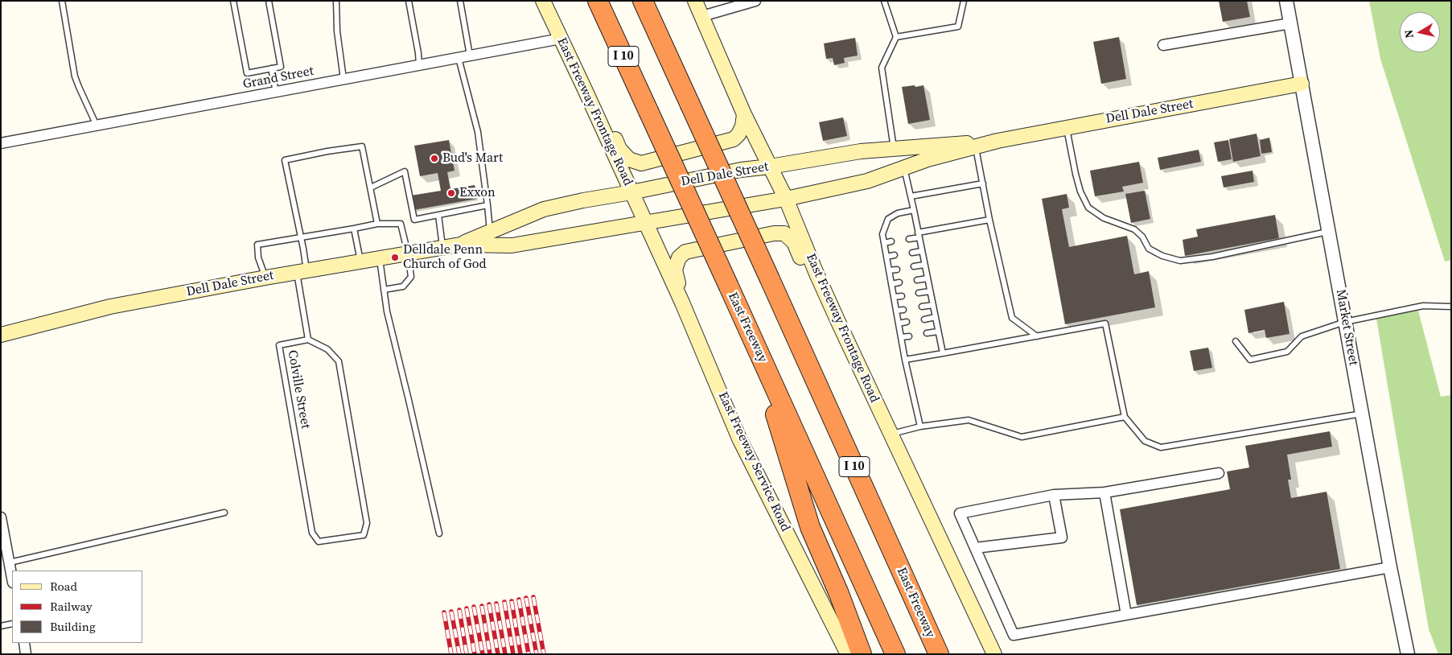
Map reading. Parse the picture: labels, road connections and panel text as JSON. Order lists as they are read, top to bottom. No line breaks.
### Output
{"streets":{"highway":["I 10","East Freeway"],"main road":["East Freeway Frontage Road","Dell Dale Street","East Freeway Service Road"],"street":["Grand Street","Market Street"],"lane":["Colville Street"]},"crossings":[["Grand Street","East Freeway Frontage Road"],["East Freeway Frontage Road","Dell Dale Street"],["East Freeway Frontage Road","East Freeway Service Road"],["Dell Dale Street","Market Street"],["Dell Dale Street","Colville Street"],["Dell Dale Street","East Freeway Service Road"]],"places":["Bud's Mart","Exxon","Delldale Penn Church of God"],"legend":["Road","Railway","Building"],"north":"left"}
